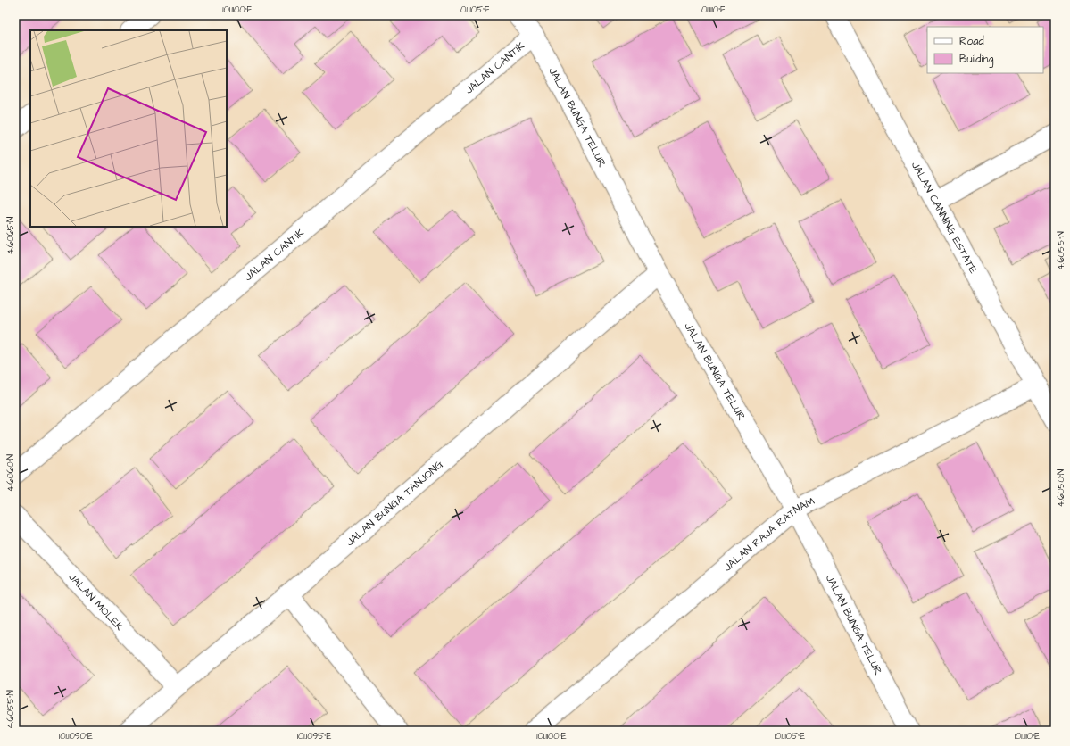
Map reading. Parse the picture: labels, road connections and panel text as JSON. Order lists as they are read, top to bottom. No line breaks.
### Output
{"streets":{"street":["JALAN CANTIK","JALAN BUNGA TELUR","JALAN CANNING ESTATE","JALAN BUNGA TANJONG","JALAN RAJA RATNAM","JALAN MOLEK"]},"crossings":[["JALAN CANTIK","JALAN BUNGA TELUR"],["JALAN BUNGA TELUR","JALAN BUNGA TANJONG"],["JALAN BUNGA TELUR","JALAN RAJA RATNAM"],["JALAN CANNING ESTATE","JALAN RAJA RATNAM"],["JALAN BUNGA TANJONG","JALAN MOLEK"]],"legend":["Road","Building"],"coordinates":["101.1100°E","101.1105°E","101.1110°E","4.6065°N","4.6055°N","4.6060°N","4.6050°N","101.1090°E","101.1095°E"]}
